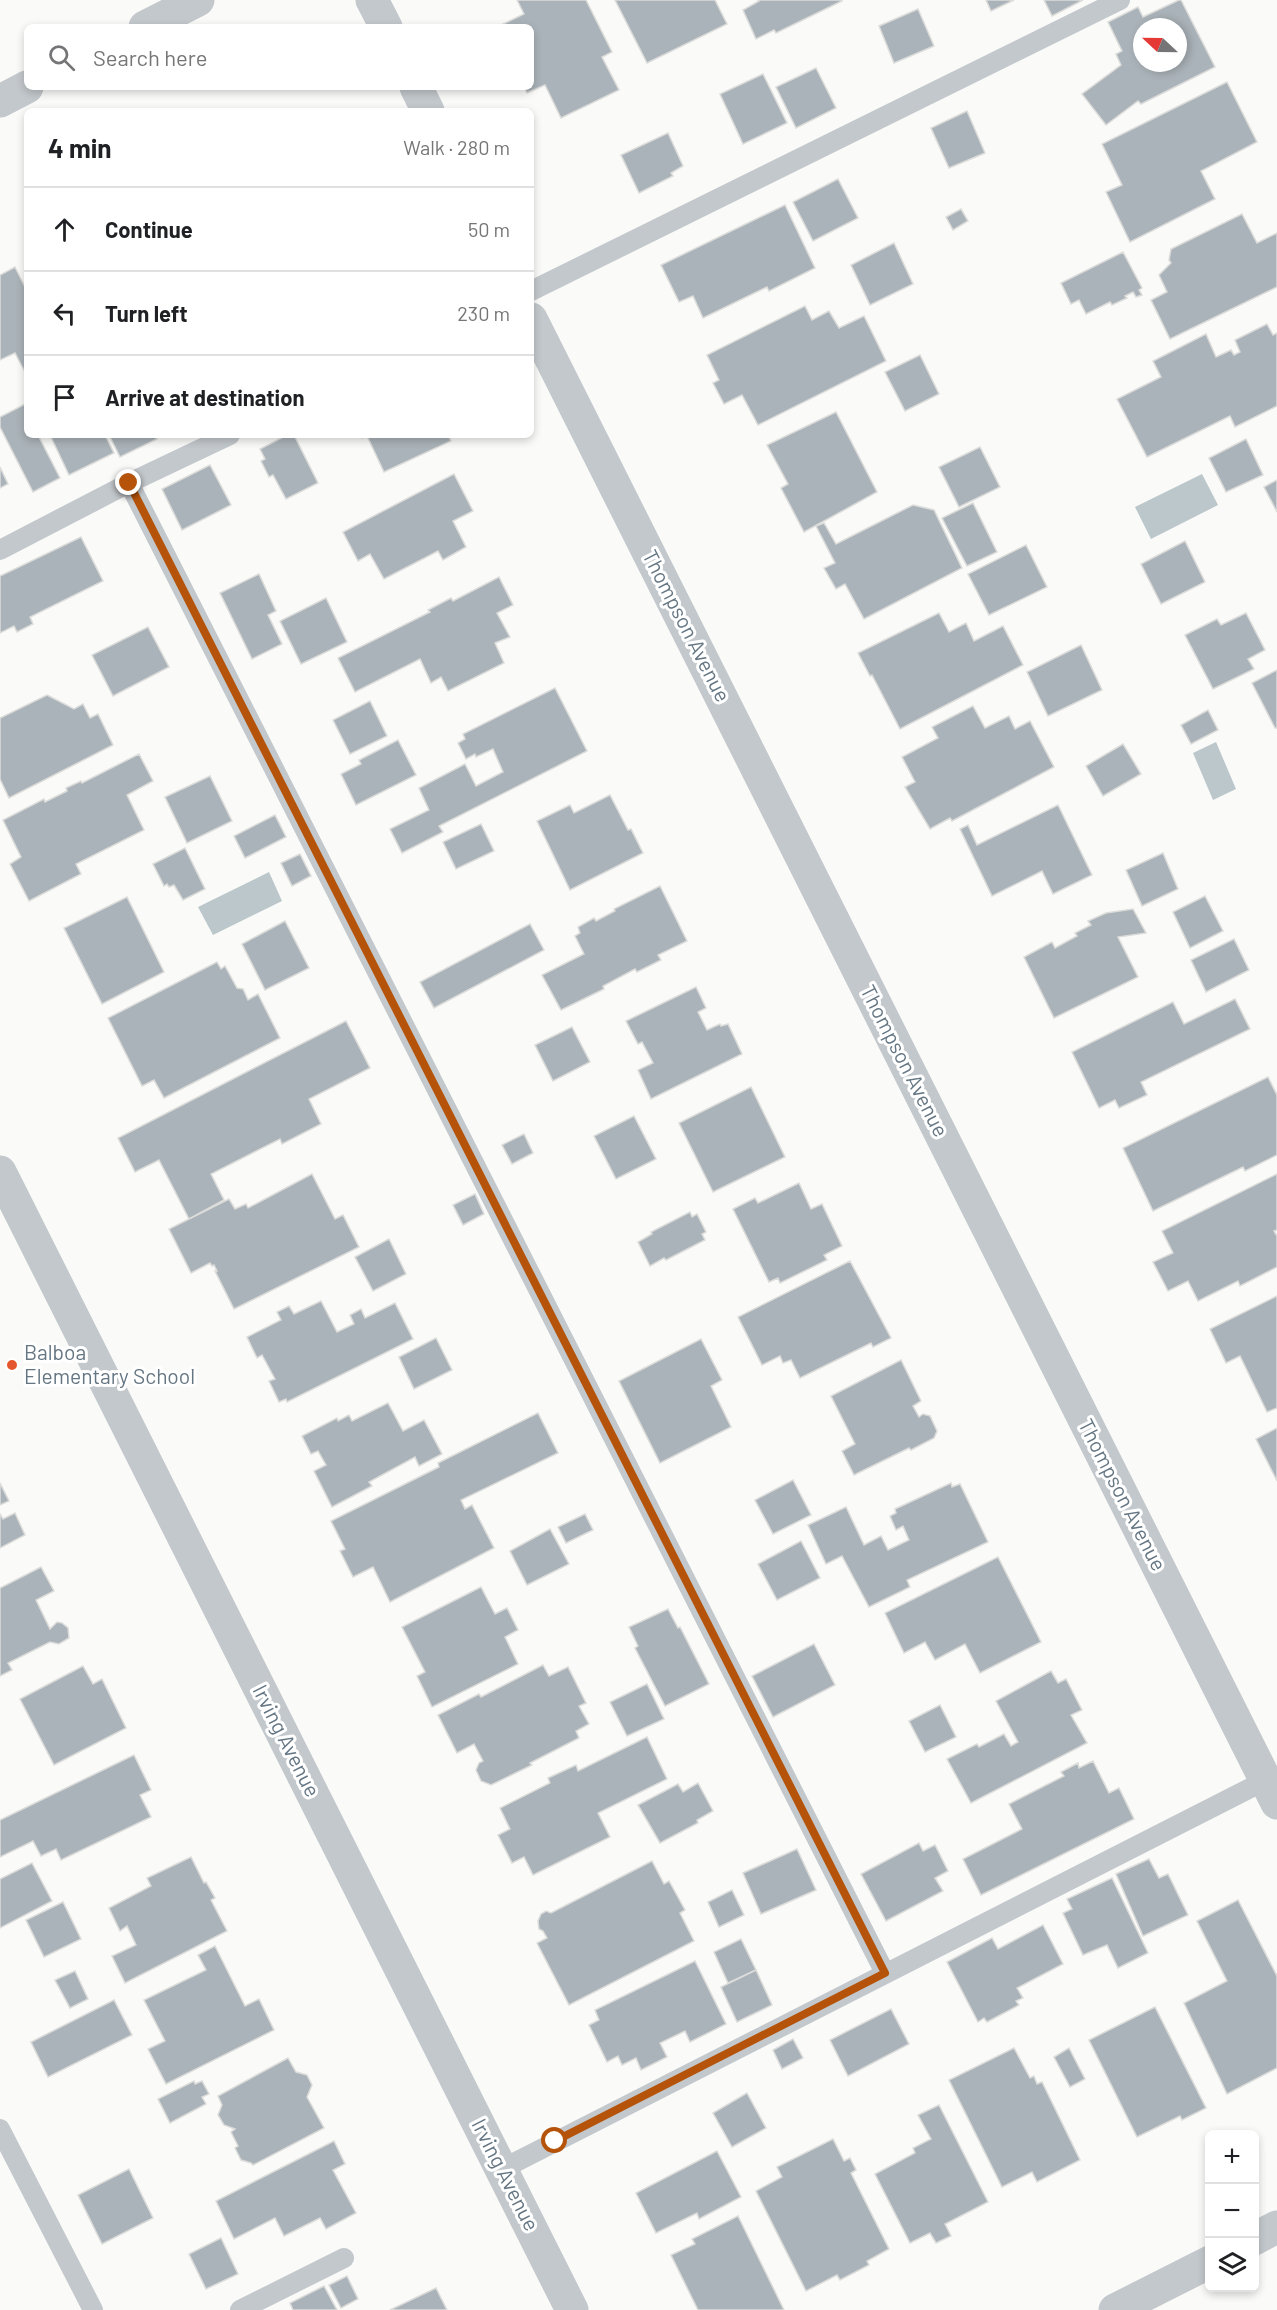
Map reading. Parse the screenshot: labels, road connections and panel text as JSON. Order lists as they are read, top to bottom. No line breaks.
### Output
{"streets":{"street":["Thompson Avenue","Irving Avenue"]},"places":["Balboa Elementary School"],"north":"left","page":{"search":"Search here","heading":["4 min","Walk · 280 m"],"list":[["Continue","50 m"],["Turn left","230 m"],"Arrive at destination"],"map_buttons":["+","−"]}}
